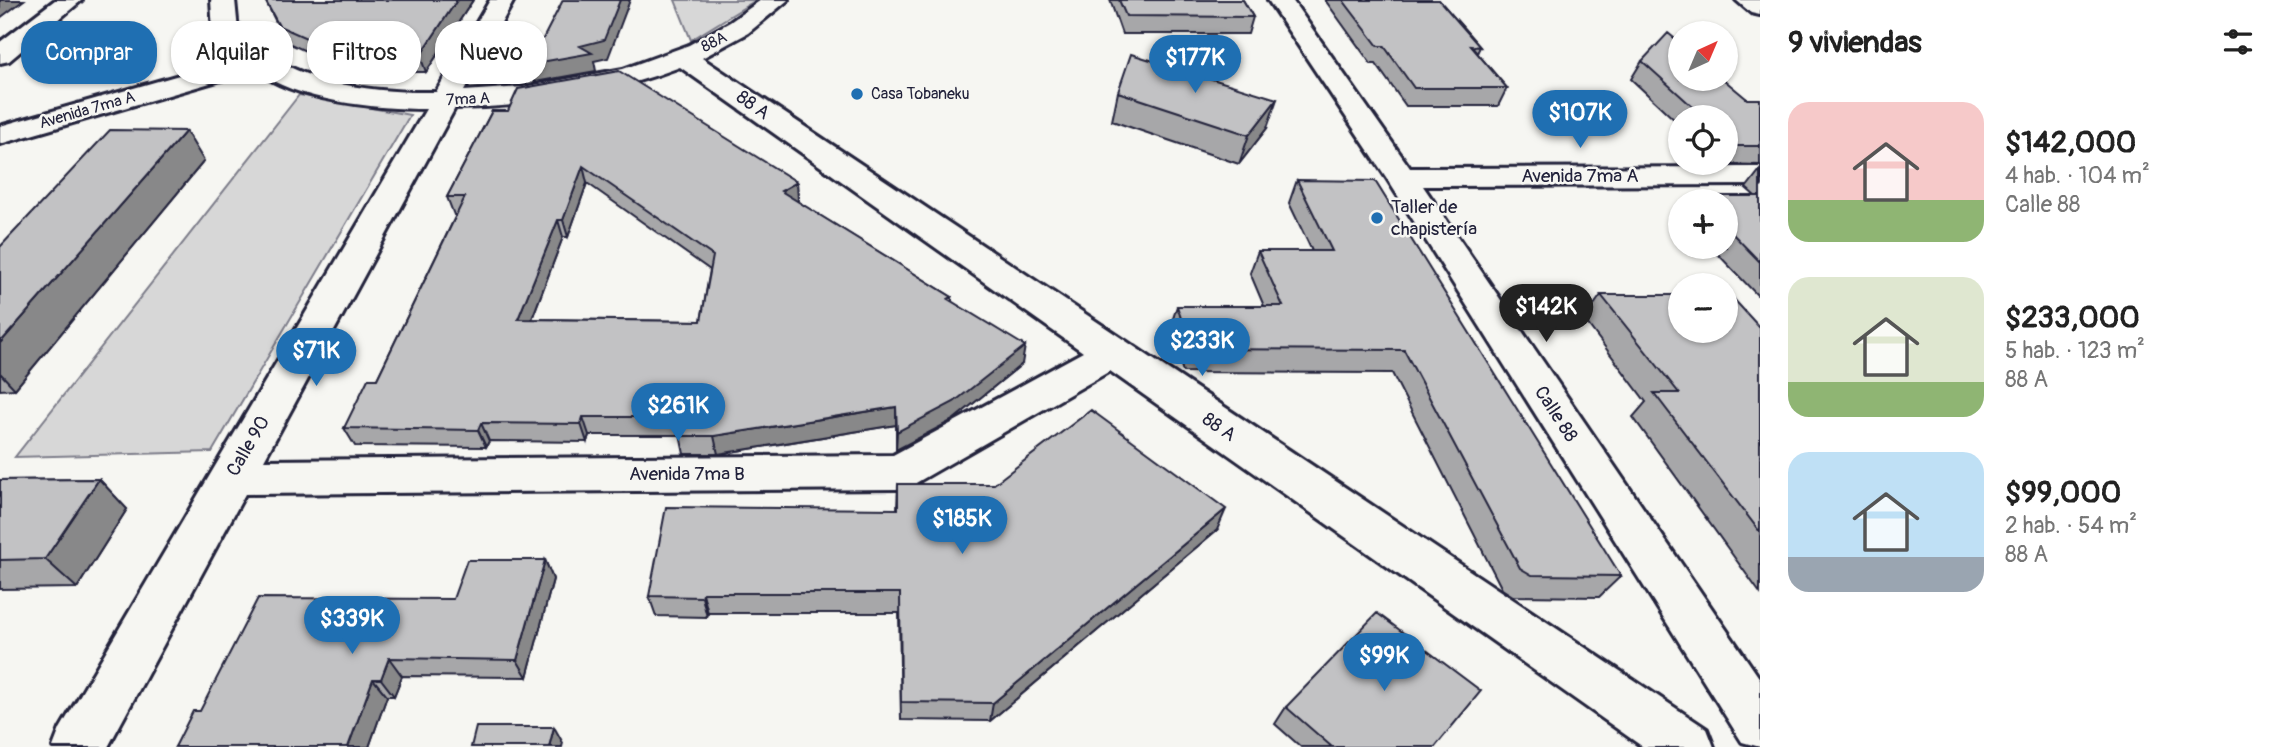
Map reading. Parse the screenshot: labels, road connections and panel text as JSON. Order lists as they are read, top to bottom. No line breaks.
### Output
{"streets":{"street":["88A","7ma A","88 A","Avenida 7ma A","Calle 88","Calle 90","Avenida 7ma B"]},"crossings":[["88A","7ma A"],["88A","88 A"],["7ma A","88 A"],["7ma A","Calle 90"],["88 A","Avenida 7ma B"],["Avenida 7ma A","Calle 88"],["Calle 90","Avenida 7ma B"]],"places":["Casa Tobaneku","Taller de chapistería"],"north":"top right","page":{"heading":"9 viviendas","map_buttons":["+","−"],"chip":["Comprar","Alquilar","Filtros","Nuevo"],"price":["$177K","$107K","$142K","$233K","$71K","$261K","$185K","$339K","$99K"],"list":[{"name":"$142,000","note":"4 hab. · 104 m² · Calle 88"},{"name":"$233,000","note":"5 hab. · 123 m² · 88 A"},{"name":"$99,000","note":"2 hab. · 54 m² · 88 A"}]}}
